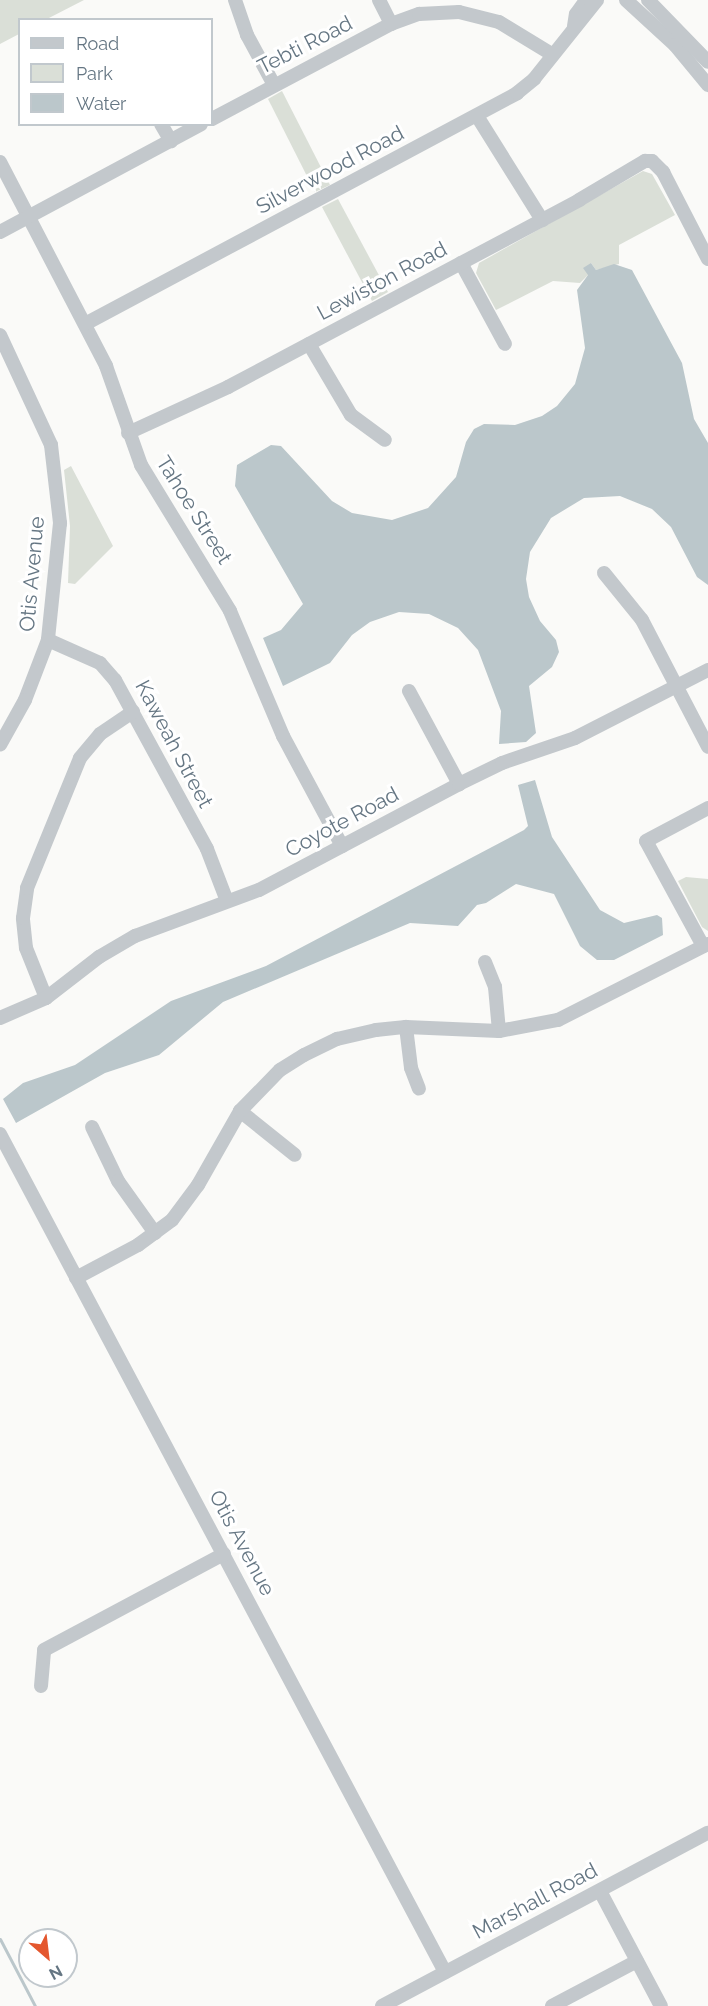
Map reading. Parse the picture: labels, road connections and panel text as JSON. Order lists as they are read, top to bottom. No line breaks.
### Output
{"streets":{"street":["Tebti Road","Silverwood Road","Lewiston Road","Tahoe Street","Otis Avenue","Kaweah Street","Coyote Road","Marshall Road"]},"crossings":[["Tebti Road","Silverwood Road"],["Silverwood Road","Tahoe Street"],["Lewiston Road","Tahoe Street"],["Tahoe Street","Coyote Road"],["Otis Avenue","Kaweah Street"],["Otis Avenue","Marshall Road"],["Kaweah Street","Coyote Road"]],"legend":["Road","Park","Water"],"north":"bottom right"}
